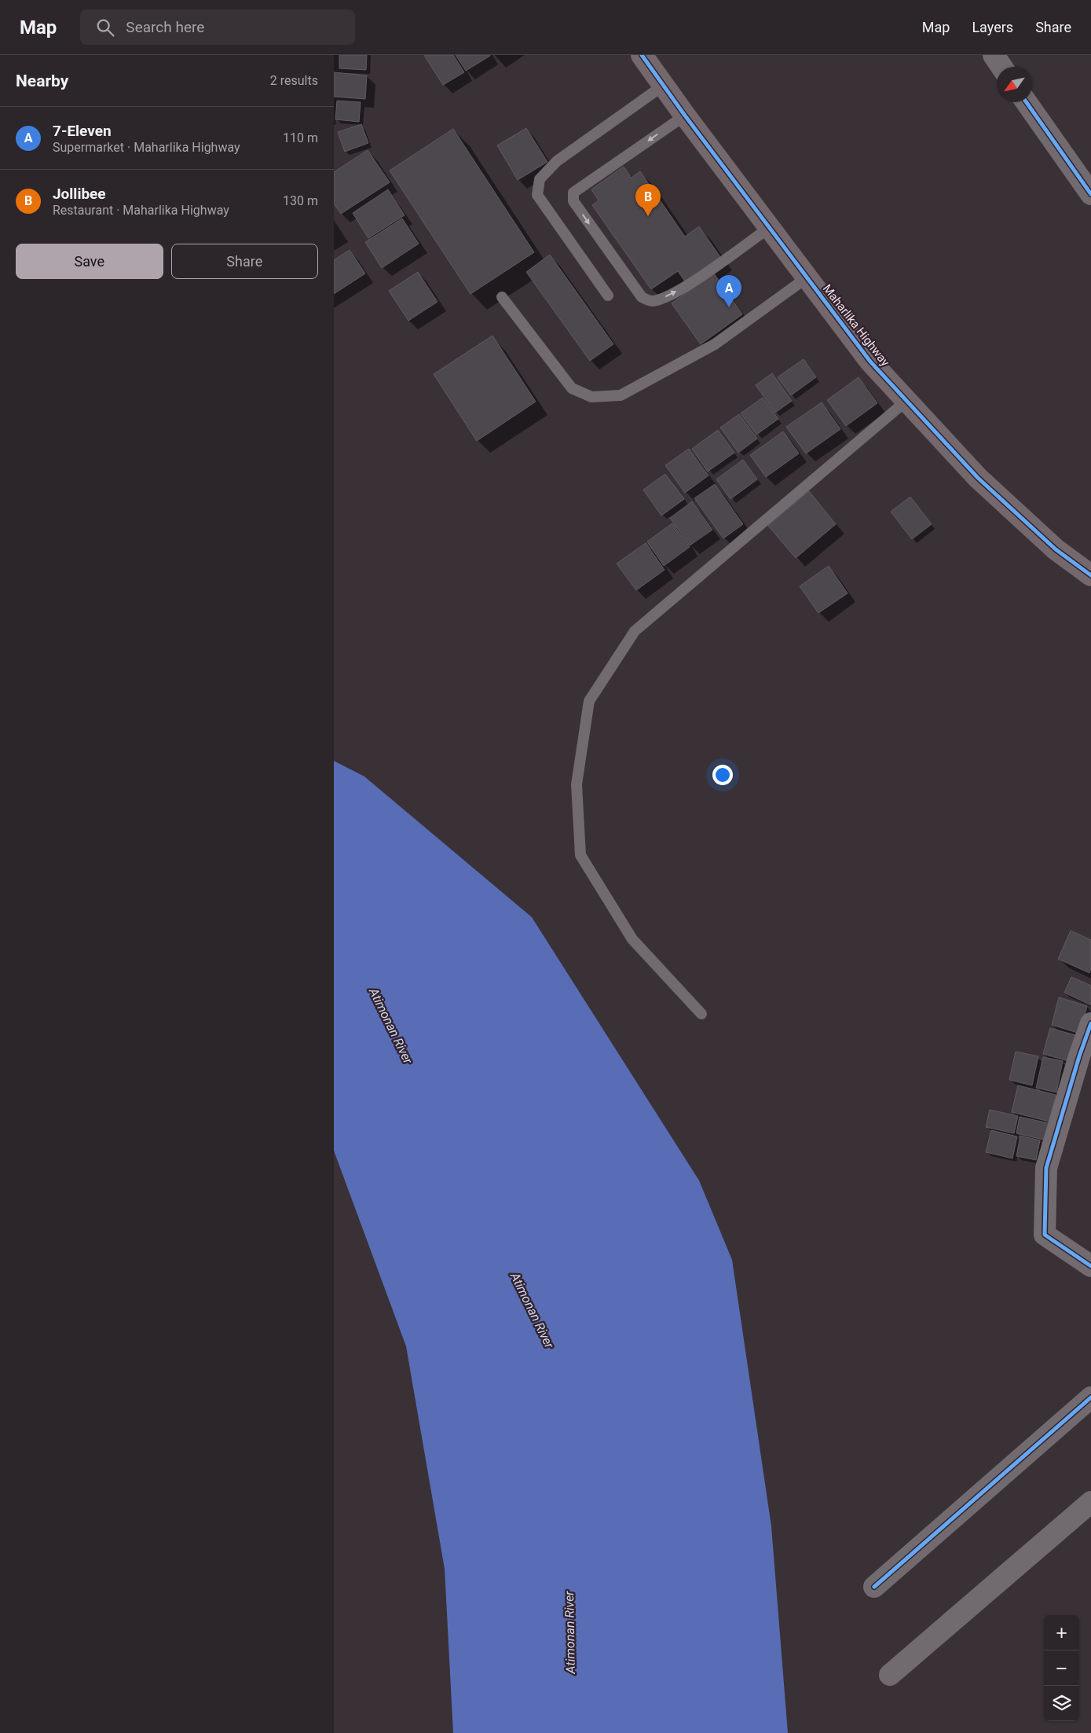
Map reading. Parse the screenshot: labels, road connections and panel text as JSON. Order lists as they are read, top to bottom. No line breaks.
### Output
{"streets":{"highway":["Maharlika Highway"]},"water":["Atimonan River"],"north":"bottom left","page":{"header":"Map","search":"Search here","nav":["Map","Layers","Share"],"heading":["Nearby","2 results"],"list":[{"mark":"A","name":"7-Eleven","note":"Supermarket · Maharlika Highway","value":"110 m"},{"mark":"B","name":"Jollibee","note":"Restaurant · Maharlika Highway","value":"130 m"}],"pins":["B","A"],"buttons":["Save","Share"],"map_buttons":["+","−"]}}
